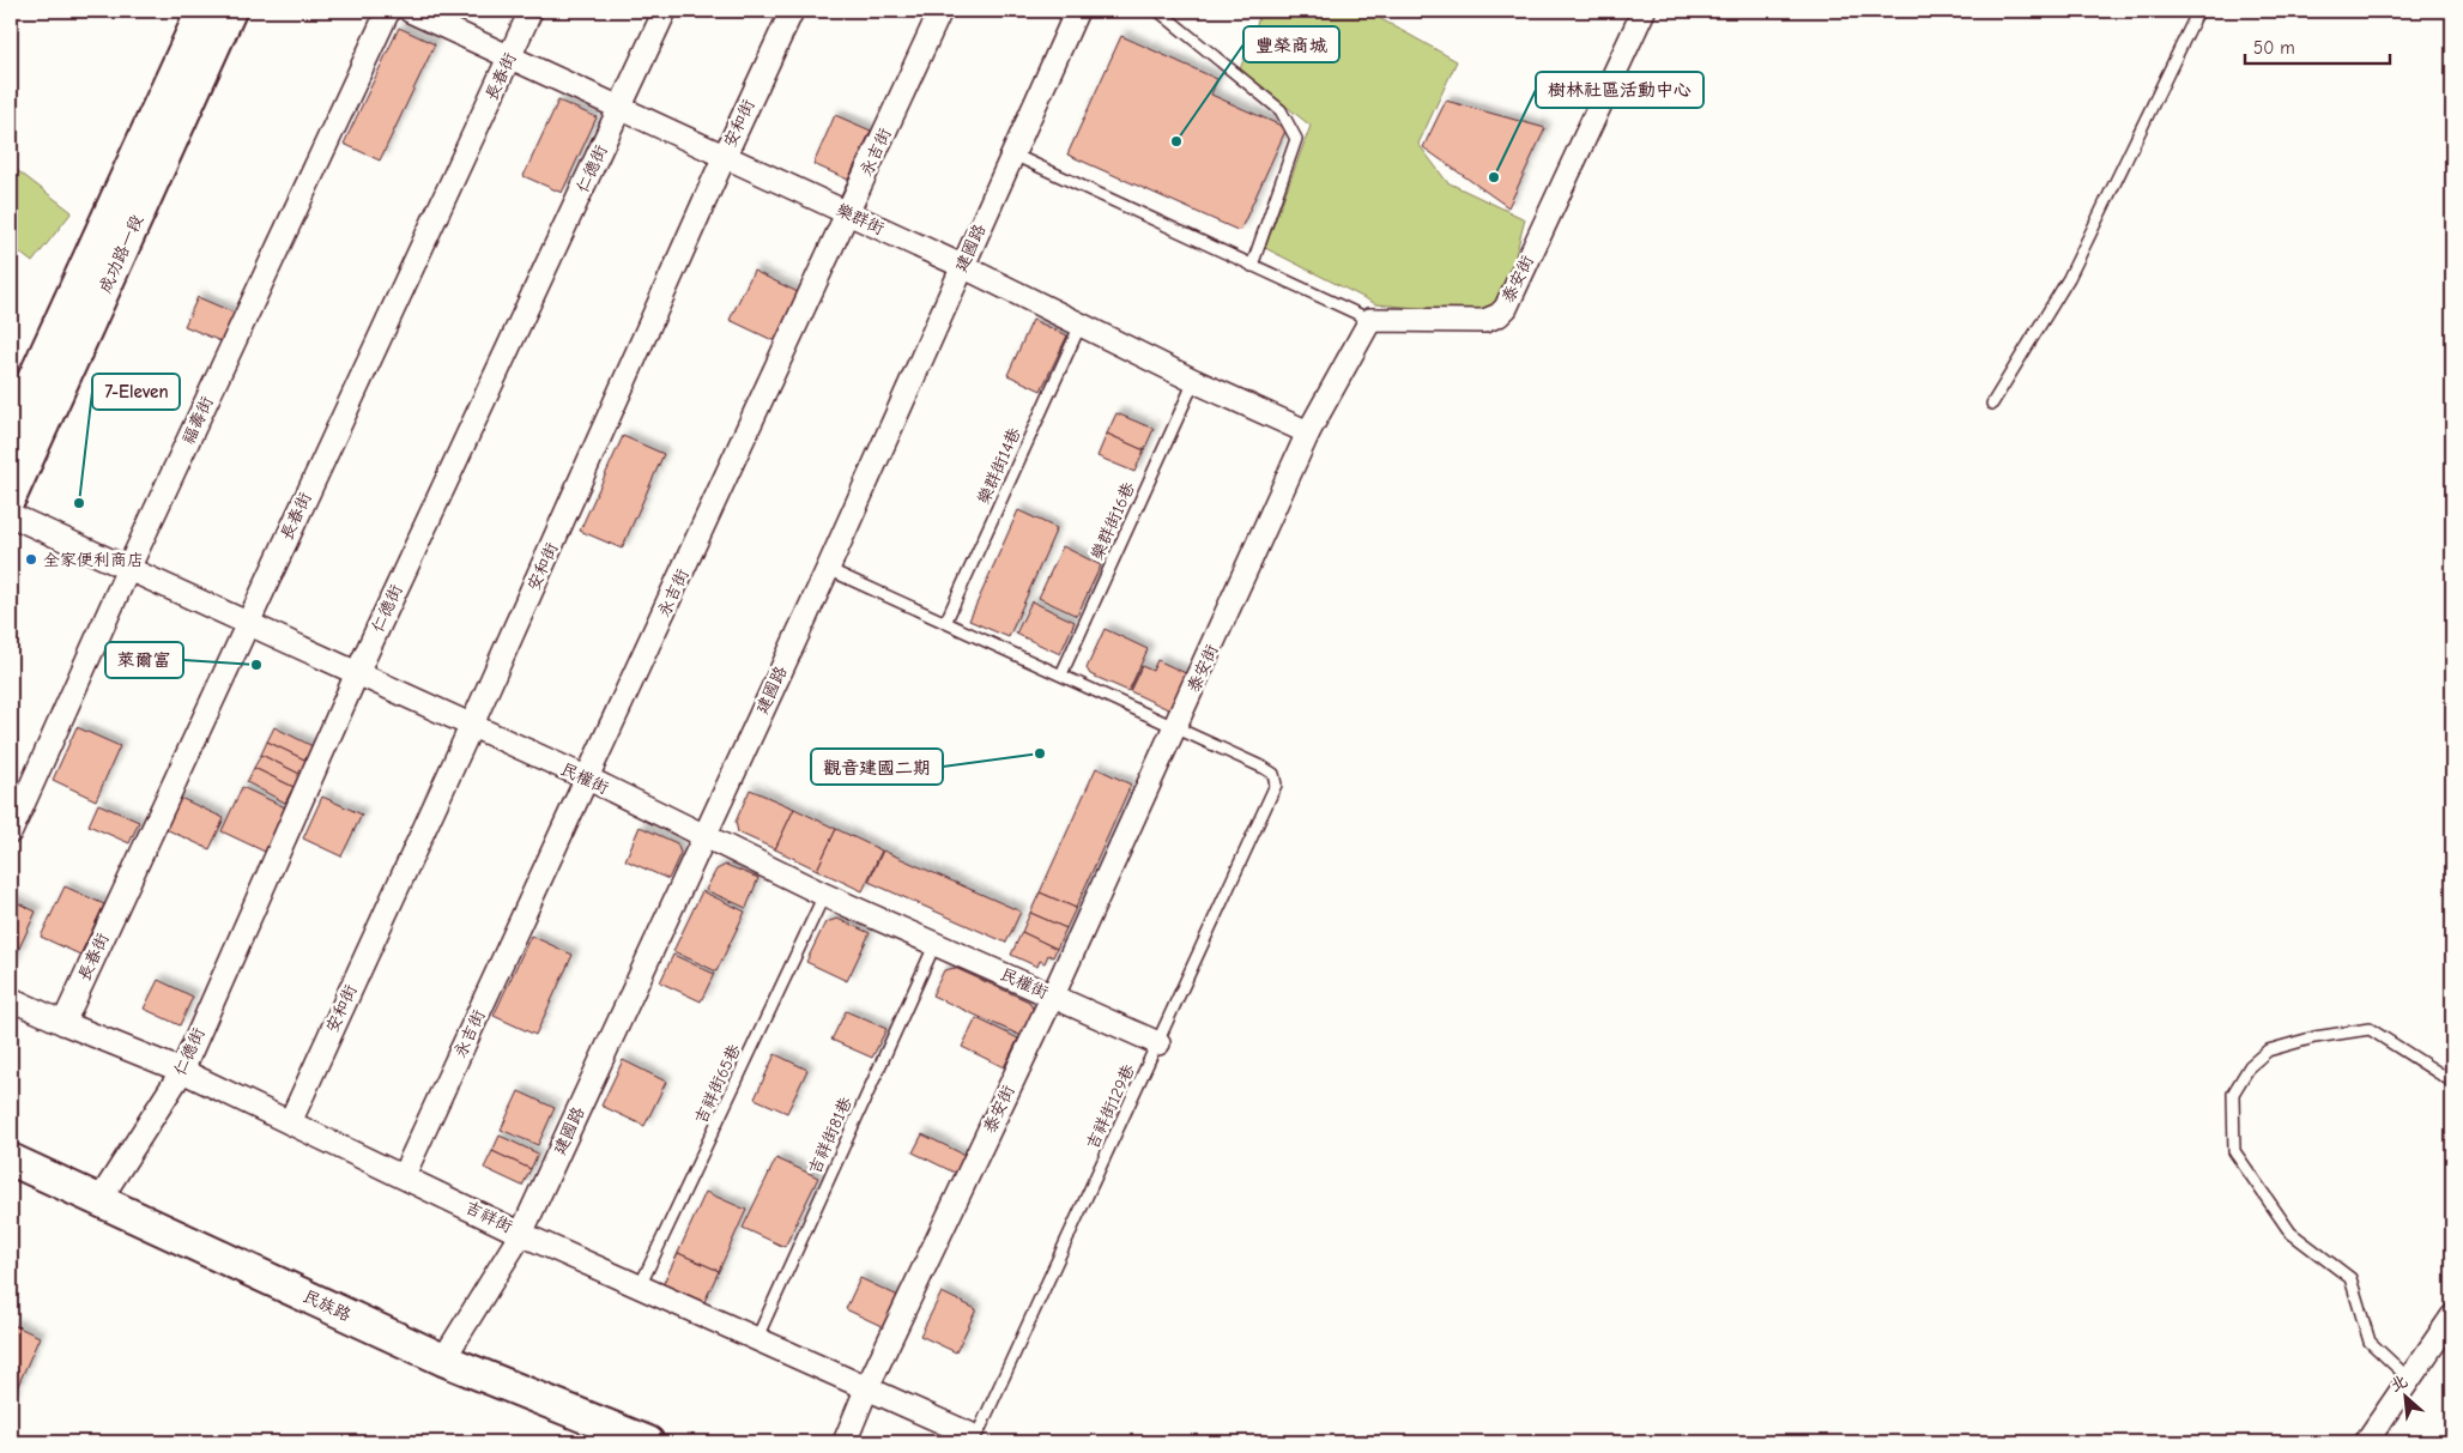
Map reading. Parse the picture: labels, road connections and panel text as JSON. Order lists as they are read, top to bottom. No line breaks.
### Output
{"streets":{"street":["長春街","安和街","永吉街","仁德街","樂群街","建國路","成功路一段","泰安街","福壽街","民權街","吉祥街","民族路"],"lane":["樂群街14巷","樂群街16巷","吉祥街65巷","吉祥街129巷","吉祥街81巷"]},"crossings":[["長春街","樂群街"],["長春街","民權街"],["長春街","吉祥街"],["安和街","樂群街"],["安和街","民權街"],["安和街","吉祥街"],["永吉街","樂群街"],["永吉街","民權街"],["永吉街","吉祥街"],["仁德街","樂群街"],["仁德街","民權街"],["仁德街","吉祥街"],["仁德街","民族路"],["樂群街","建國路"],["樂群街","泰安街"],["樂群街","樂群街14巷"],["樂群街","樂群街16巷"],["建國路","民權街"],["建國路","吉祥街"],["建國路","民族路"],["泰安街","民權街"],["泰安街","吉祥街129巷"],["泰安街","吉祥街"],["福壽街","民權街"],["民權街","吉祥街65巷"],["民權街","吉祥街129巷"],["民權街","吉祥街81巷"],["吉祥街65巷","吉祥街"],["吉祥街129巷","吉祥街"],["吉祥街81巷","吉祥街"]],"places":["豐榮商城","樹林社區活動中心","7-Eleven","全家便利商店","萊爾富","觀音建國二期"],"scale_bar":"50 m","north":"top left"}
